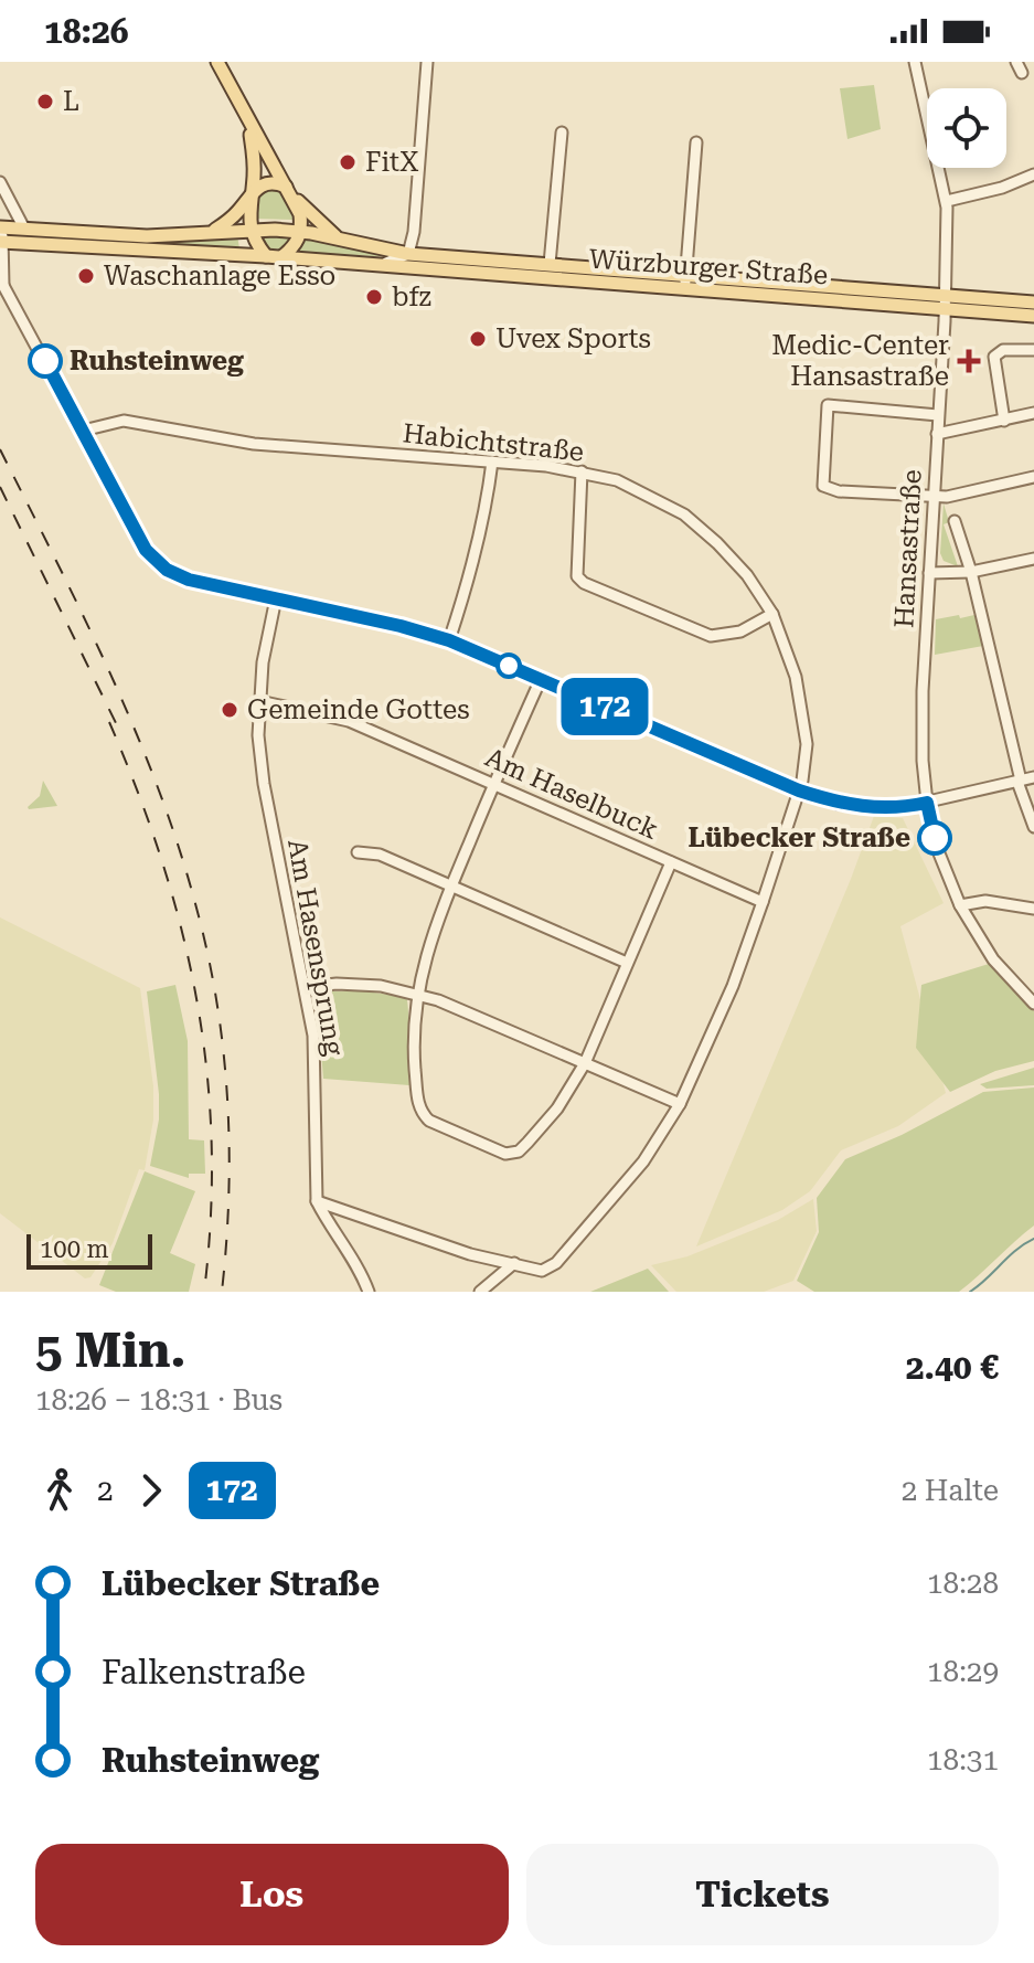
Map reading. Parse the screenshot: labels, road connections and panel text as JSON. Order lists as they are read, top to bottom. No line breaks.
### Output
{"streets":{"main road":["Würzburger Straße"],"street":["Habichtstraße","Hansastraße","Am Haselbuck","Am Hasensprung"]},"crossings":[["Würzburger Straße","Hansastraße"],["Habichtstraße","Am Haselbuck"],["Am Haselbuck","Am Hasensprung"]],"places":{"other":["L","FitX","Waschanlage Esso","bfz","Uvex Sports","Ruhsteinweg","Gemeinde Gottes","Lübecker Straße"],"health":["Medic-Center Hansastraße"]},"lines":["bus line 172"],"scale_bar":"100 m","page":{"status":"18:26","on_map":"172","scale":"100 m","heading":["5 Min.","18:26 – 18:31 · Bus","2.40 €"],"legs":["2","172","2 Halte"],"list":[{"name":"Lübecker Straße","value":"18:28"},{"name":"Falkenstraße","value":"18:29"},{"name":"Ruhsteinweg","value":"18:31"}],"buttons":["Los","Tickets"]}}
